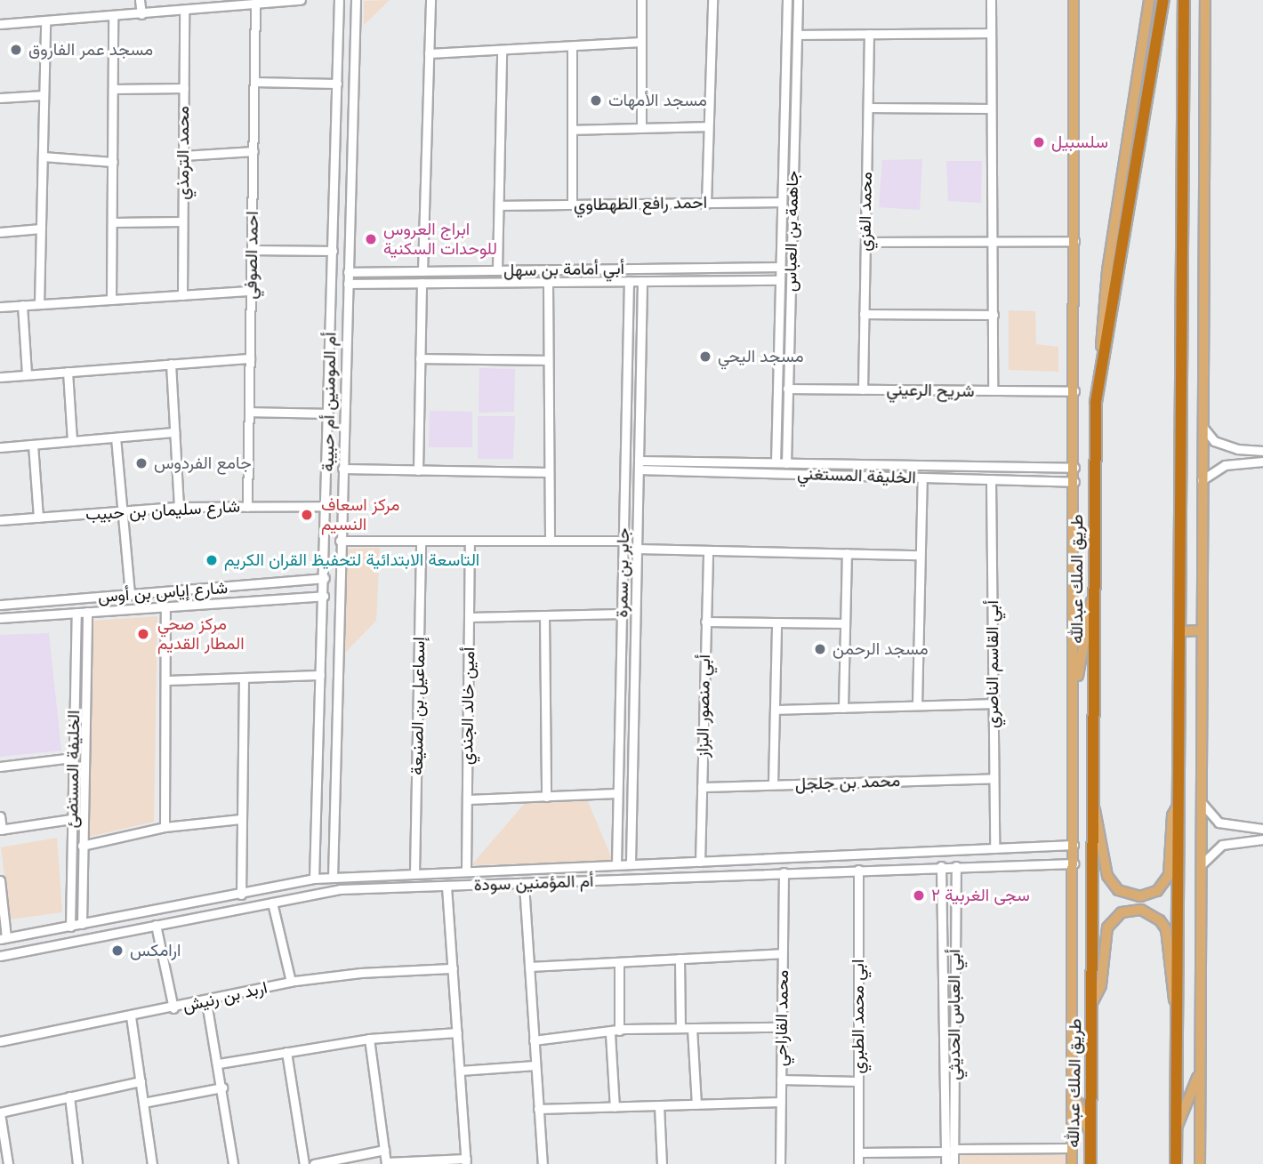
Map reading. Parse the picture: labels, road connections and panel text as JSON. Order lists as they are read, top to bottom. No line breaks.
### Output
{"streets":{"highway":["طريق الملك عبدالله"],"street":["محمد الترمذي","احمد رافع الطهطاوي","محمد الفزي","جاهمة بن العباس","احمد الصوفي","أبي أمامة بن سهل","شريح الرعيني","أم المومنين أم حبيبة","الخليفة المستغني","شارع سليمان بن حبيب","جابر بن سمرة","شارع إياس بن أوس","أبي القاسم الناصري","إسماعيل بن الصنيعة","أمين خالد الجندي","أبي منصور البزاز","الخليفة المستضئ","محمد بن جلجل","أم المؤمنين سودة","اربد بن رنيش","أبي العباس الحديثي","ابي محمد الطبري","محمد القاراحي"]},"crossings":[["احمد رافع الطهطاوي","جاهمة بن العباس"],["محمد الفزي","شريح الرعيني"],["جاهمة بن العباس","أبي أمامة بن سهل"],["جاهمة بن العباس","شريح الرعيني"],["جاهمة بن العباس","الخليفة المستغني"],["احمد الصوفي","شارع سليمان بن حبيب"],["أبي أمامة بن سهل","أم المومنين أم حبيبة"],["أبي أمامة بن سهل","جابر بن سمرة"],["أم المومنين أم حبيبة","شارع سليمان بن حبيب"],["أم المومنين أم حبيبة","شارع إياس بن أوس"],["أم المومنين أم حبيبة","أم المؤمنين سودة"],["الخليفة المستغني","جابر بن سمرة"],["الخليفة المستغني","أبي القاسم الناصري"],["جابر بن سمرة","أم المؤمنين سودة"],["شارع إياس بن أوس","الخليفة المستضئ"],["أبي القاسم الناصري","محمد بن جلجل"],["أبي القاسم الناصري","أم المؤمنين سودة"],["إسماعيل بن الصنيعة","أم المؤمنين سودة"],["أمين خالد الجندي","أم المؤمنين سودة"],["أبي منصور البزاز","محمد بن جلجل"],["أبي منصور البزاز","أم المؤمنين سودة"],["الخليفة المستضئ","أم المؤمنين سودة"],["أم المؤمنين سودة","أبي العباس الحديثي"],["أم المؤمنين سودة","ابي محمد الطبري"],["أم المؤمنين سودة","محمد القاراحي"]],"places":["مسجد عمر الفاروق","مسجد الأمهات","سلسبيل","ابراج العروس للوحدات السكنية","مسجد اليحي","جامع الفردوس","مركز اسعاف النسيم","التاسعة الابتدائية لتحفيظ القران الكريم","مركز صحي المطار القديم","مسجد الرحمن","سجى الغربية ٢","ارامكس"]}
